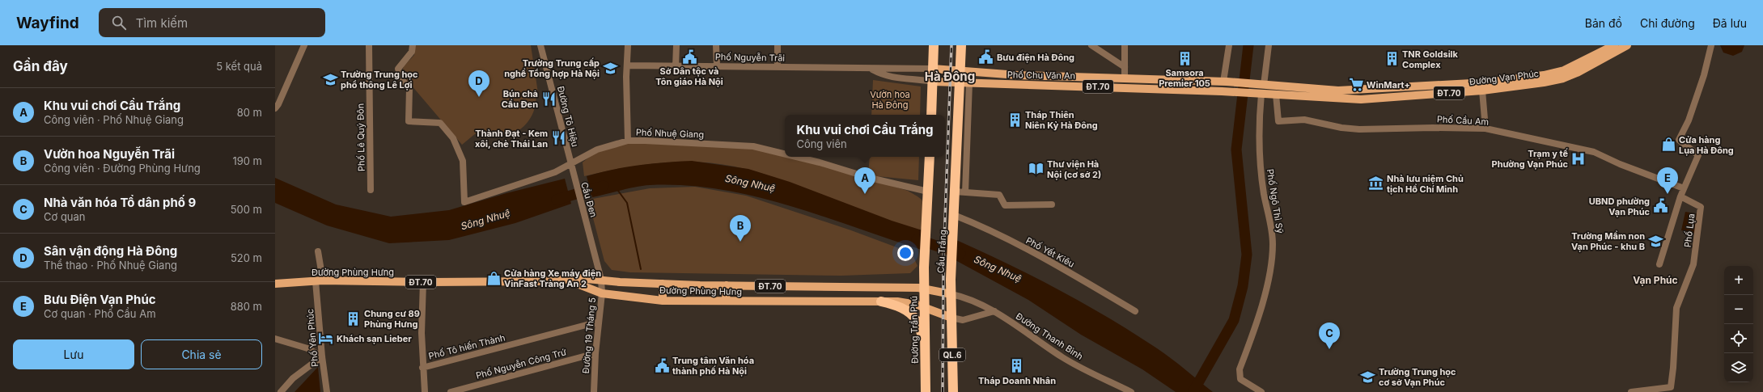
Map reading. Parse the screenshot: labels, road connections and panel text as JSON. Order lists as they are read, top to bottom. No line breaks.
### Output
{"streets":{"highway":["Cầu Trắng","Đường Trần Phú","QL.6"],"main road":["Phố Chu Văn An","Đường Vạn Phúc","ĐT.70","Đường Phùng Hưng"],"street":["Phố Nguyễn Trãi","Đường Tô Hiệu","Phố Cầu Am","Phố Nhuệ Giang","Phố Lê Quý Đôn","Cầu Đen","Phố Ngô Thì Sỹ","Phố Lụa","Phố Yết Kiêu","Đường 19 Tháng 5","Đường Thanh Bình","Phố Yên Phúc","Phố Tô hiến Thành","Phố Nguyễn Công Trứ"]},"crossings":[["Phố Nguyễn Trãi","Phố Chu Văn An"],["Phố Chu Văn An","ĐT.70"],["Phố Chu Văn An","QL.6"],["Đường Vạn Phúc","ĐT.70"],["Đường Vạn Phúc","Phố Cầu Am"],["Đường Vạn Phúc","Phố Ngô Thì Sỹ"],["ĐT.70","Phố Ngô Thì Sỹ"],["Đường Tô Hiệu","Phố Nhuệ Giang"],["Đường Tô Hiệu","Cầu Đen"],["Phố Nhuệ Giang","Cầu Trắng"],["Cầu Đen","Đường Phùng Hưng"],["Cầu Đen","Đường 19 Tháng 5"],["Cầu Trắng","Phố Yết Kiêu"],["Cầu Trắng","Đường Phùng Hưng"],["Cầu Trắng","Đường Trần Phú"],["Cầu Trắng","Đường Thanh Bình"],["Cầu Trắng","QL.6"],["Phố Yết Kiêu","QL.6"],["Đường Phùng Hưng","Đường Trần Phú"],["Đường Phùng Hưng","Đường 19 Tháng 5"],["Đường Phùng Hưng","Đường Thanh Bình"],["Đường Phùng Hưng","Phố Yên Phúc"],["Đường Phùng Hưng","Phố Tô hiến Thành"],["Đường Phùng Hưng","QL.6"],["Đường 19 Tháng 5","Phố Tô hiến Thành"],["Đường 19 Tháng 5","Phố Nguyễn Công Trứ"],["Đường Thanh Bình","QL.6"]],"districts":["Hà Đông","Vạn Phúc"],"water":["Sông Nhuệ"],"parks":["Vườn hoa Hà Đông"],"places":{"public building":["Sở Dân tộc và Tôn giáo Hà Nội","Bưu điện Hà Đông","UBND phường Vạn Phúc","Trung tâm Văn hóa thành phố Hà Nội"],"building":["Samsora Premier 105","TNR Goldsilk Complex","Tháp Thiên Niên Kỷ Hà Đông","Chung cư 89 Phùng Hưng","Tháp Doanh Nhân"],"school or university":["Trường Trung cấp nghề Tổng hợp Hà Nội","Trường Trung học phổ thông Lê Lợi","Trường Mầm non Vạn Phúc - khu B","Trường Trung học cơ sở Vạn Phúc"],"supermarket":["WinMart+"],"restaurant":["Bún chả Cầu Đen","Thành Đạt - Kem xôi, chè Thái Lan"],"shop":["Cửa hàng Lụa Hà Đông","Cửa hàng Xe máy điện VinFast Tràng An 2"],"hospital":["Trạm y tế Phường Vạn Phúc"],"library":["Thư viện Hà Nội (cơ sở 2)"],"museum":["Nhà lưu niệm Chủ tịch Hồ Chí Minh"],"hotel":["Khách sạn Lieber"]},"page":{"header":"Wayfind","search":"Tìm kiếm","nav":["Bản đồ","Chỉ đường","Đã lưu"],"heading":["Gần đây","5 kết quả"],"pins":["D","A","E","B","C"],"list":[{"mark":"A","name":"Khu vui chơi Cầu Trắng","note":"Công viên · Phố Nhuệ Giang","value":"80 m"},{"mark":"B","name":"Vườn hoa Nguyễn Trãi","note":"Công viên · Đường Phùng Hưng","value":"190 m"},{"mark":"C","name":"Nhà văn hóa Tổ dân phố 9","note":"Cơ quan","value":"500 m"},{"mark":"D","name":"Sân vận động Hà Đông","note":"Thể thao · Phố Nhuệ Giang","value":"520 m"},{"mark":"E","name":"Bưu Điện Vạn Phúc","note":"Cơ quan · Phố Cầu Am","value":"880 m"}],"popup":["Khu vui chơi Cầu Trắng","Công viên"],"map_buttons":["+","−"],"buttons":["Lưu","Chia sẻ"]}}
